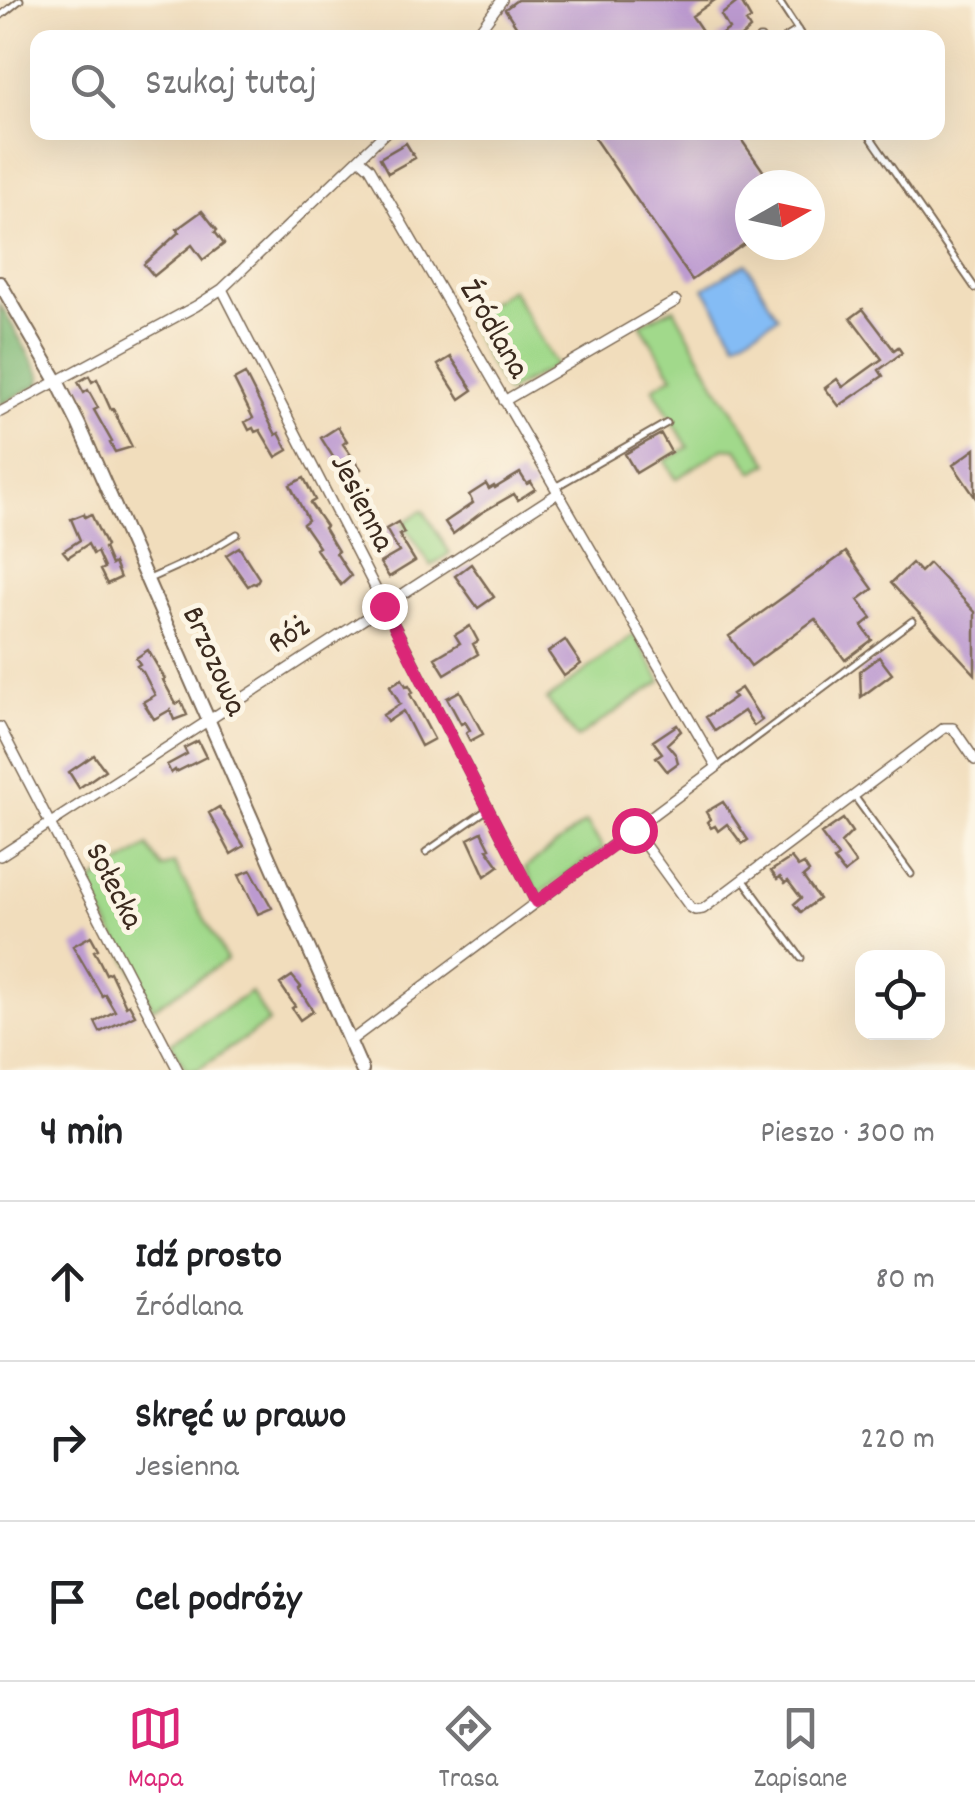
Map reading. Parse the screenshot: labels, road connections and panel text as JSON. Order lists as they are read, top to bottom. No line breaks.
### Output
{"streets":{"street":["Źródlana","Jesienna","Róż","Brzozowa","Sołecka"]},"crossings":[["Źródlana","Róż"],["Jesienna","Róż"],["Róż","Brzozowa"],["Róż","Sołecka"]],"north":"right","page":{"search":"Szukaj tutaj","heading":["4 min","Pieszo · 300 m"],"list":[["Idź prosto","Źródlana","80 m"],["Skręć w prawo","Jesienna","220 m"],"Cel podróży"],"nav":["Mapa","Trasa","Zapisane"]}}
